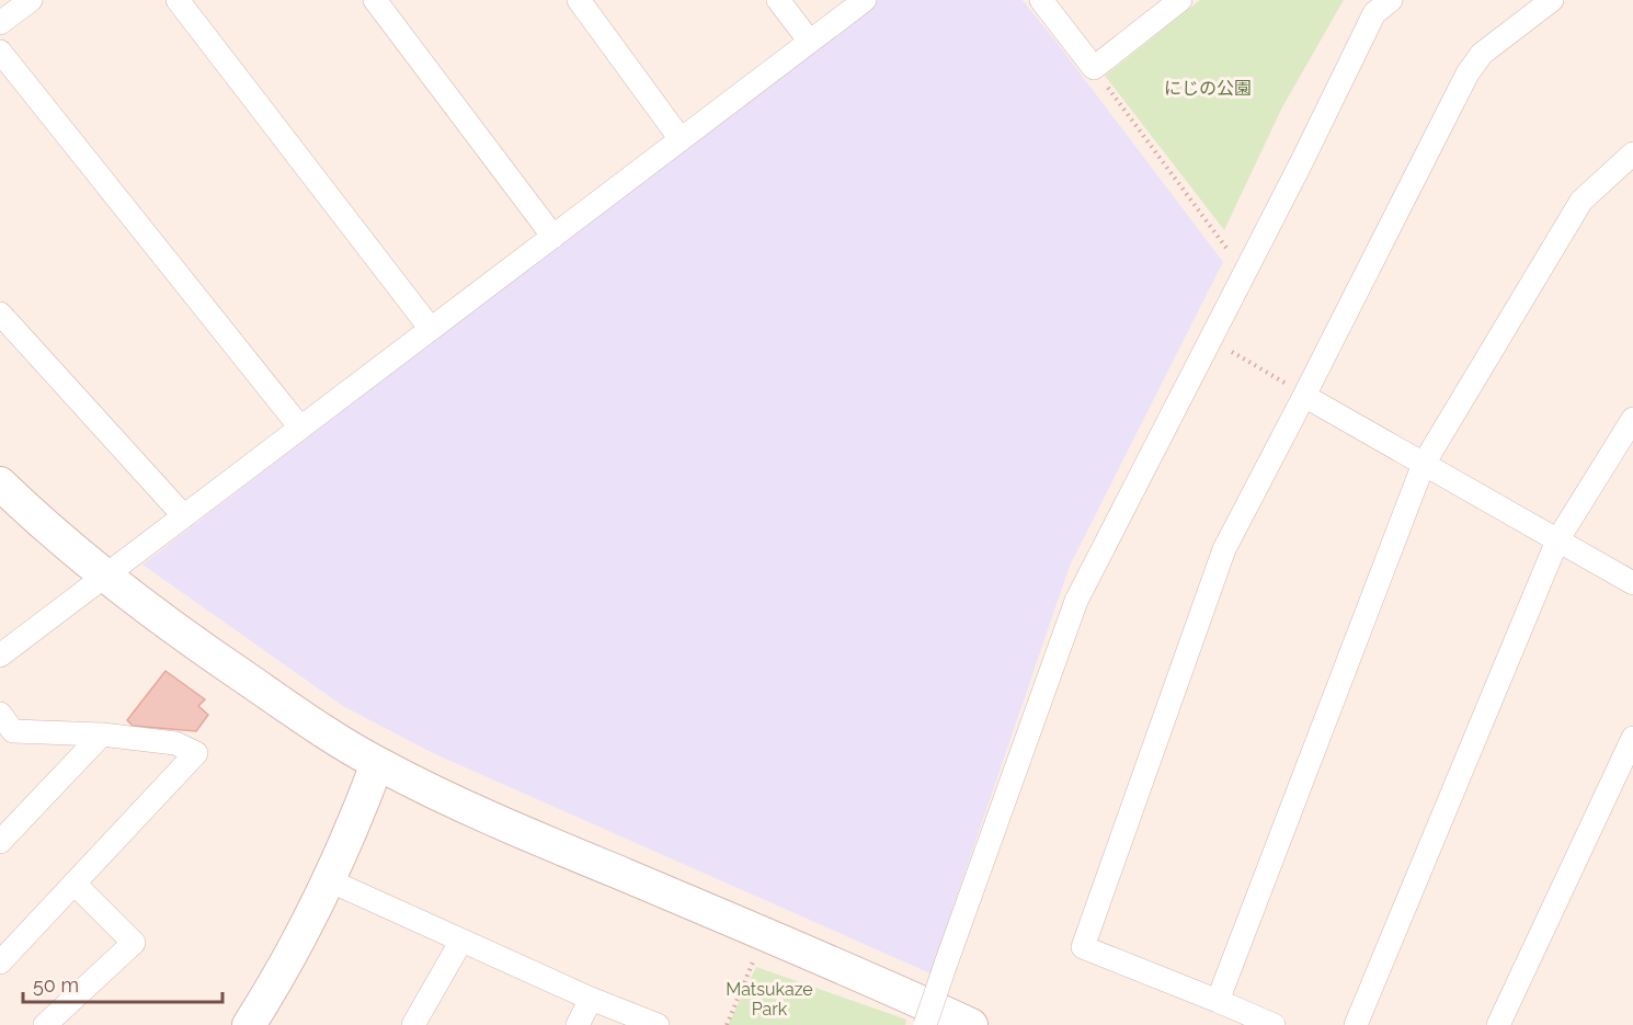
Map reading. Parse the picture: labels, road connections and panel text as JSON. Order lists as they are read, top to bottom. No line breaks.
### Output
{"parks":["にじの公園","Matsukaze Park"],"scale_bar":"50 m"}
